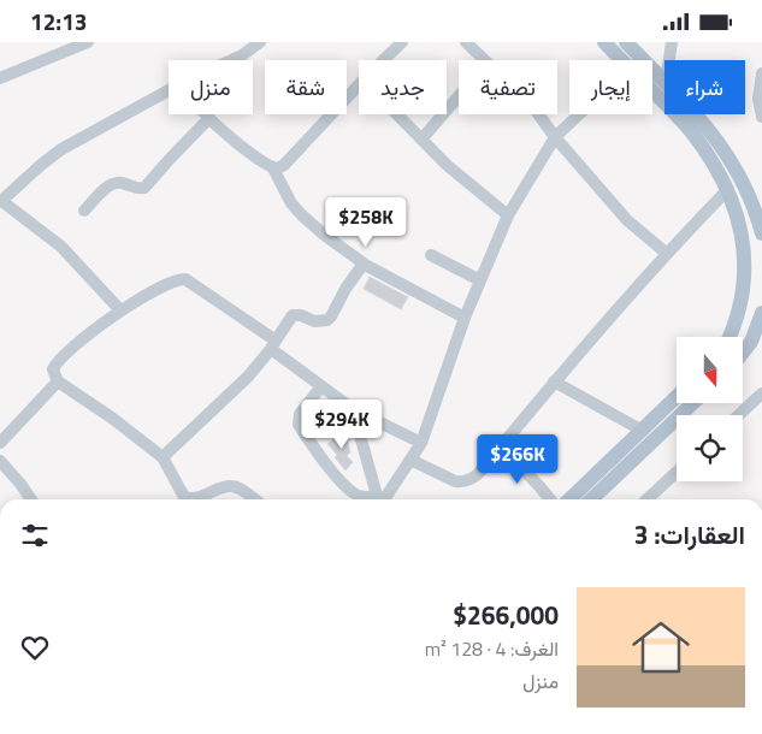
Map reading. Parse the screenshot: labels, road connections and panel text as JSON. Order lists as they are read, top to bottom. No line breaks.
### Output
{"north":"bottom","page":{"status":"12:13","chip":["شراء","إيجار","تصفية","جديد","شقة","منزل"],"price":["$258K","$294K","$266K"],"heading":"العقارات: 3","list":[{"name":"$266,000","note":"الغرف: 4 · 128 m² · منزل"}]}}
